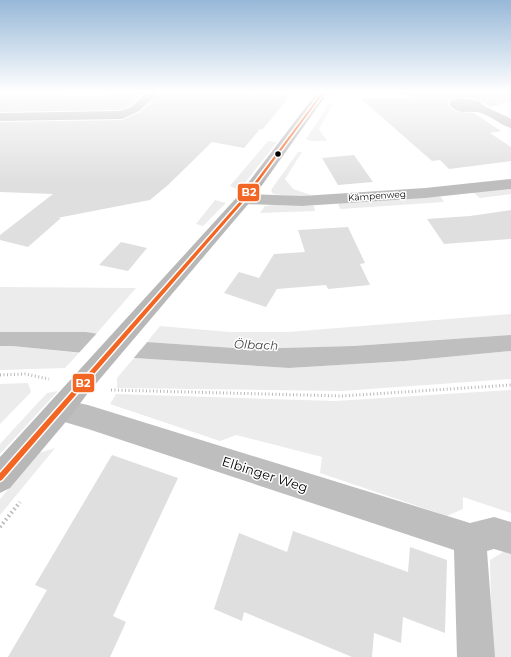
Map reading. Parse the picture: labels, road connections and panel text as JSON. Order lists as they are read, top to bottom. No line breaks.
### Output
{"streets":{"street":["Kämpenweg","Elbinger Weg"]},"water":["Ölbach"],"lines":["transit line B2"]}
